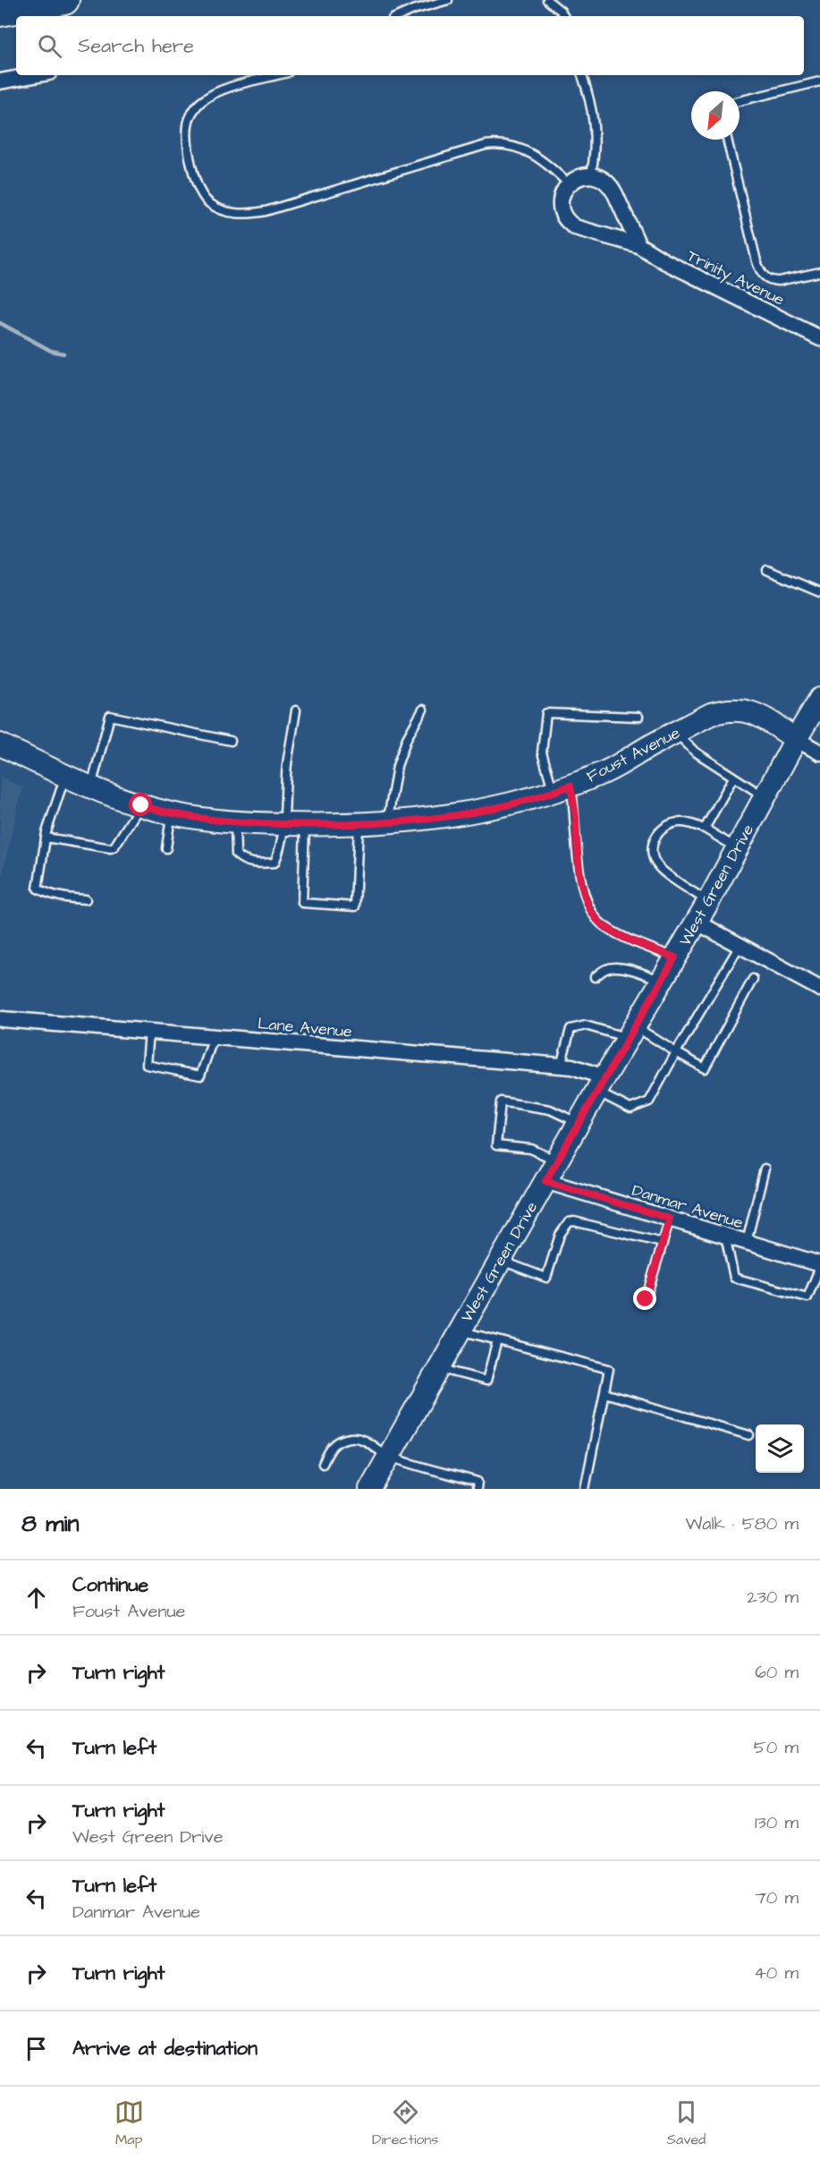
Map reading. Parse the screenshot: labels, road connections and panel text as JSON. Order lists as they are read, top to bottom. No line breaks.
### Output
{"streets":{"main road":["Foust Avenue","West Green Drive"],"street":["Trinity Avenue","Lane Avenue","Danmar Avenue"]},"crossings":[["Foust Avenue","West Green Drive"],["West Green Drive","Lane Avenue"],["West Green Drive","Danmar Avenue"]],"north":"bottom left","page":{"search":"Search here","heading":["8 min","Walk · 580 m"],"list":[["Continue","Foust Avenue","230 m"],["Turn right","60 m"],["Turn left","50 m"],["Turn right","West Green Drive","130 m"],["Turn left","Danmar Avenue","70 m"],["Turn right","40 m"],"Arrive at destination"],"nav":["Map","Directions","Saved"]}}
